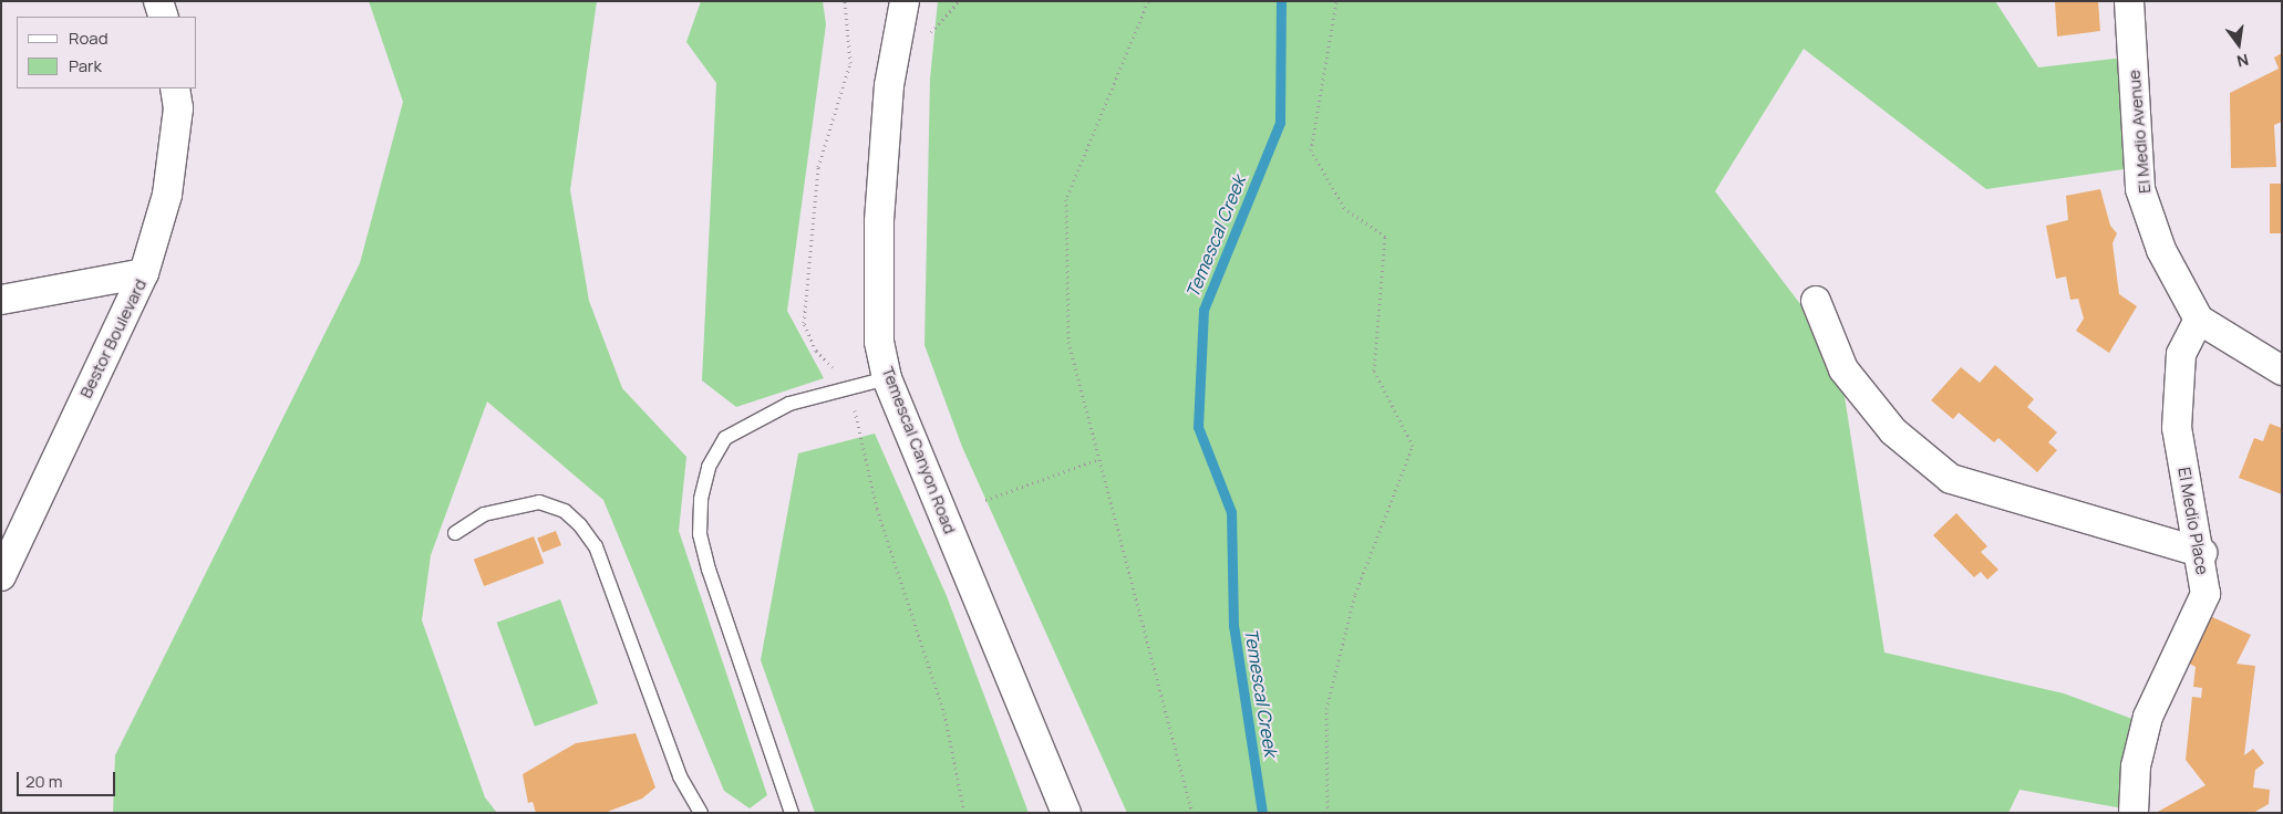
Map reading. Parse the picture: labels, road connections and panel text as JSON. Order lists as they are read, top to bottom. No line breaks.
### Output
{"streets":{"street":["El Medio Avenue","Bestor Boulevard","Temescal Canyon Road","El Medio Place"]},"crossings":[["El Medio Avenue","El Medio Place"]],"water":["Temescal Creek"],"legend":["Road","Park"],"scale_bar":"20 m","north":"bottom"}
